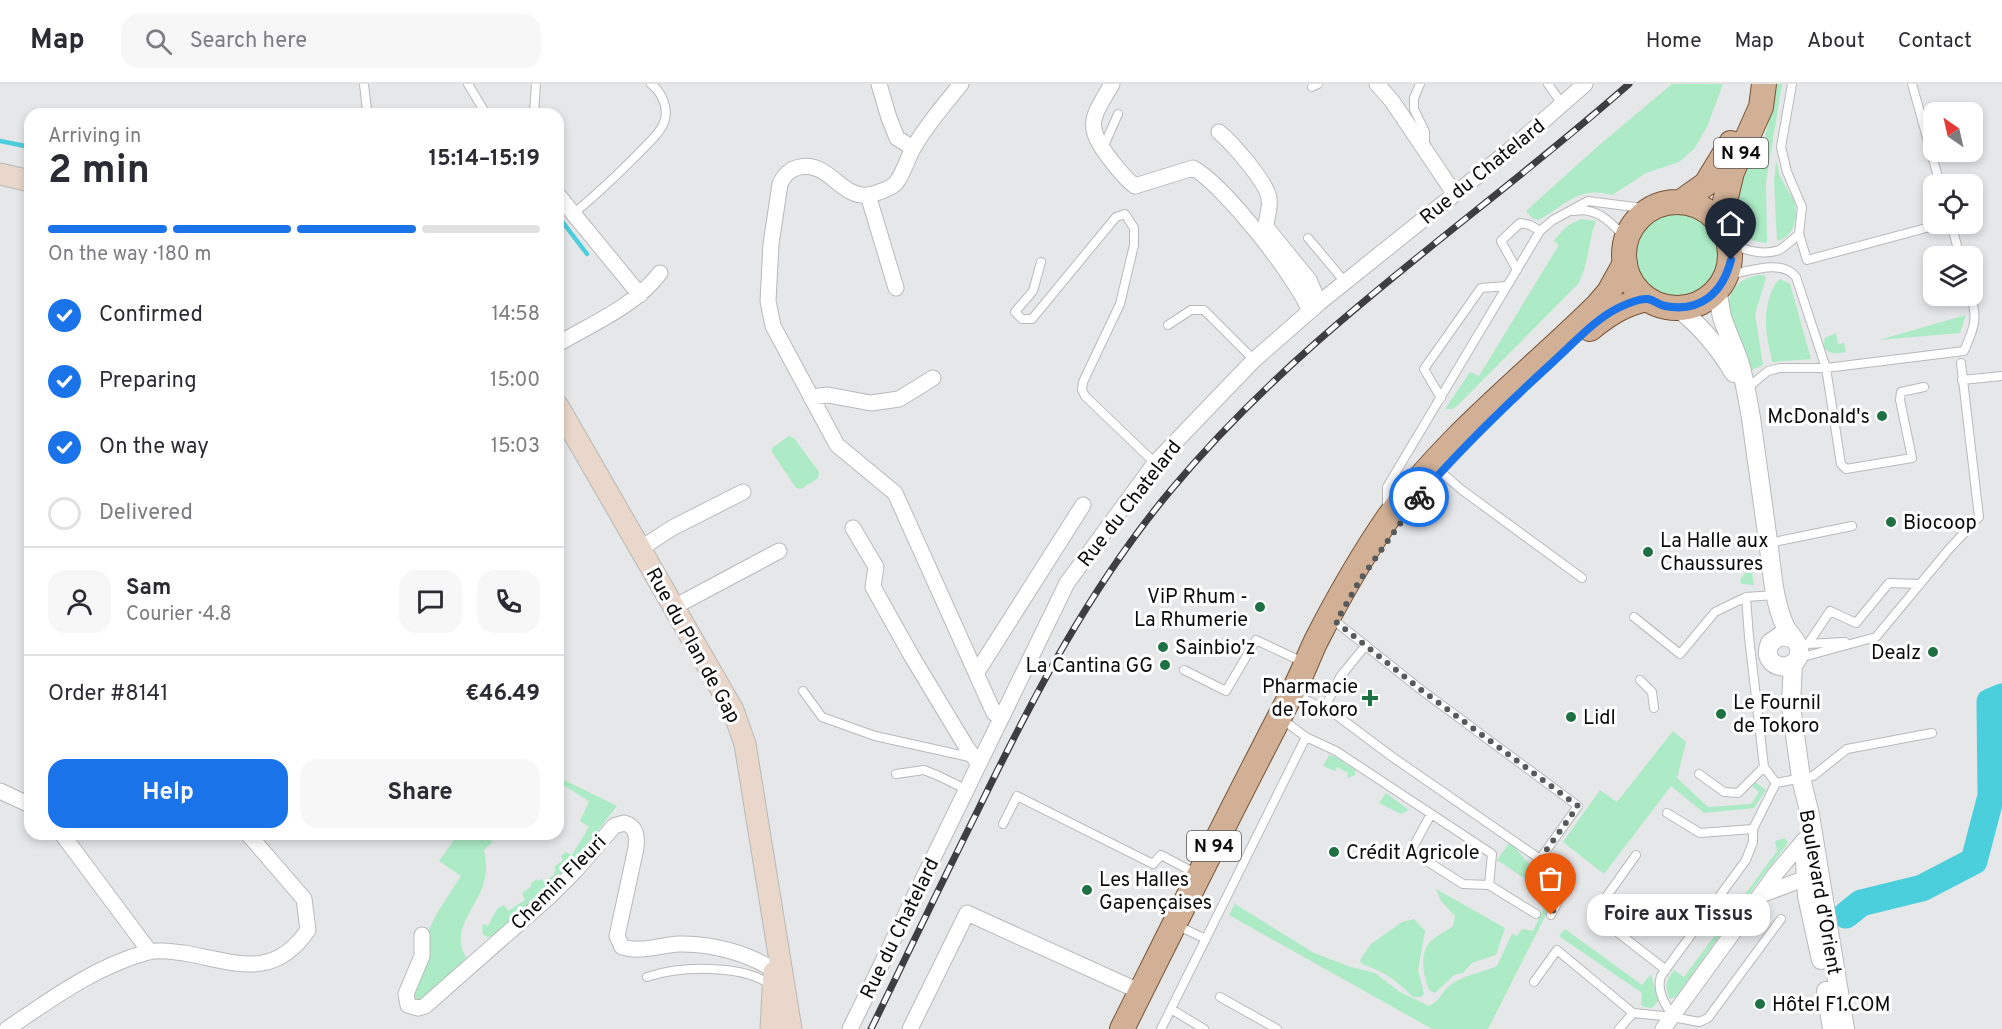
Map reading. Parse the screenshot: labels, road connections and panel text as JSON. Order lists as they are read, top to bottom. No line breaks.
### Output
{"streets":{"main road":["N 94","Rue du Plan de Gap"],"street":["Rue du Chatelard","Chemin Fleuri","Boulevard d'Orient"]},"crossings":[["N 94","Boulevard d'Orient"]],"places":{"other":["McDonald's","Biocoop","La Halle aux Chaussures","ViP Rhum - La Rhumerie","Sainbio'z","Dealz","La Cantina GG","Le Fournil de Tokoro","Lidl","Crédit Agricole","Les Halles Gapençaises","Foire aux Tissus","Hôtel F1.COM"],"health":["Pharmacie de Tokoro"]},"north":"top left","page":{"header":"Map","search":"Search here","nav":["Home","Map","About","Contact"],"heading":["2 min","Arriving in","15:14–15:19"],"panel":["Sam","Courier · 4.8","Order #8141","€46.49"],"bar":"On the way · 180 m","list":[["Confirmed","14:58"],["Preparing","15:00"],["On the way","15:03"],"Delivered"],"buttons":["Help","Share"],"bubble":"Foire aux Tissus"}}
